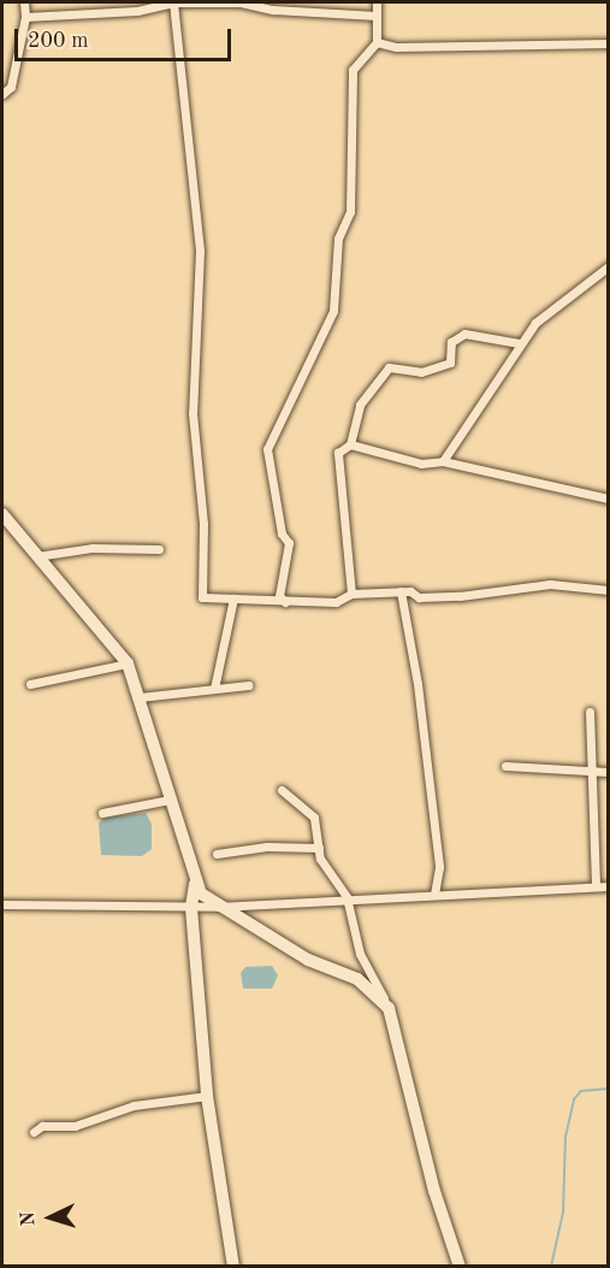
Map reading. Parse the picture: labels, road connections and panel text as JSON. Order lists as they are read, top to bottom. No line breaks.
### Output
{"scale_bar":"200 m","north":"left"}
